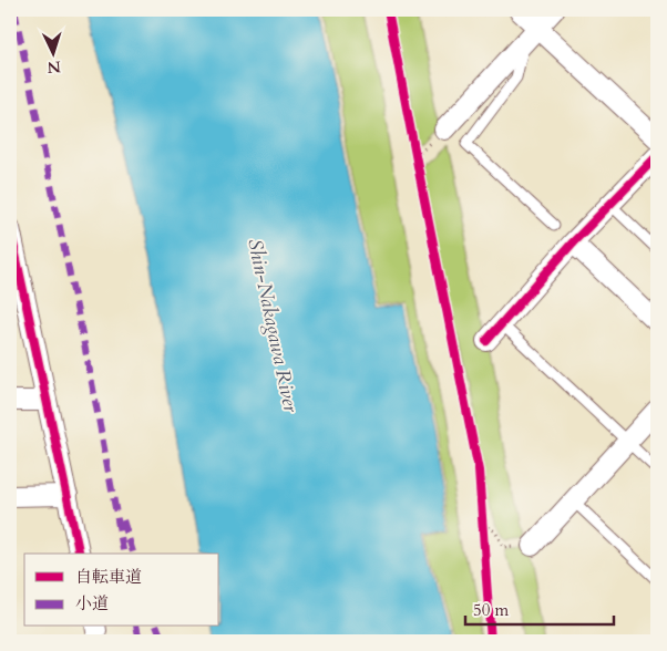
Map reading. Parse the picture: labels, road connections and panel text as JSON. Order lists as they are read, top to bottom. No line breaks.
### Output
{"water":["Shin-Nakagawa River"],"legend":["自転車道","小道"],"scale_bar":"50 m","north":"bottom"}
